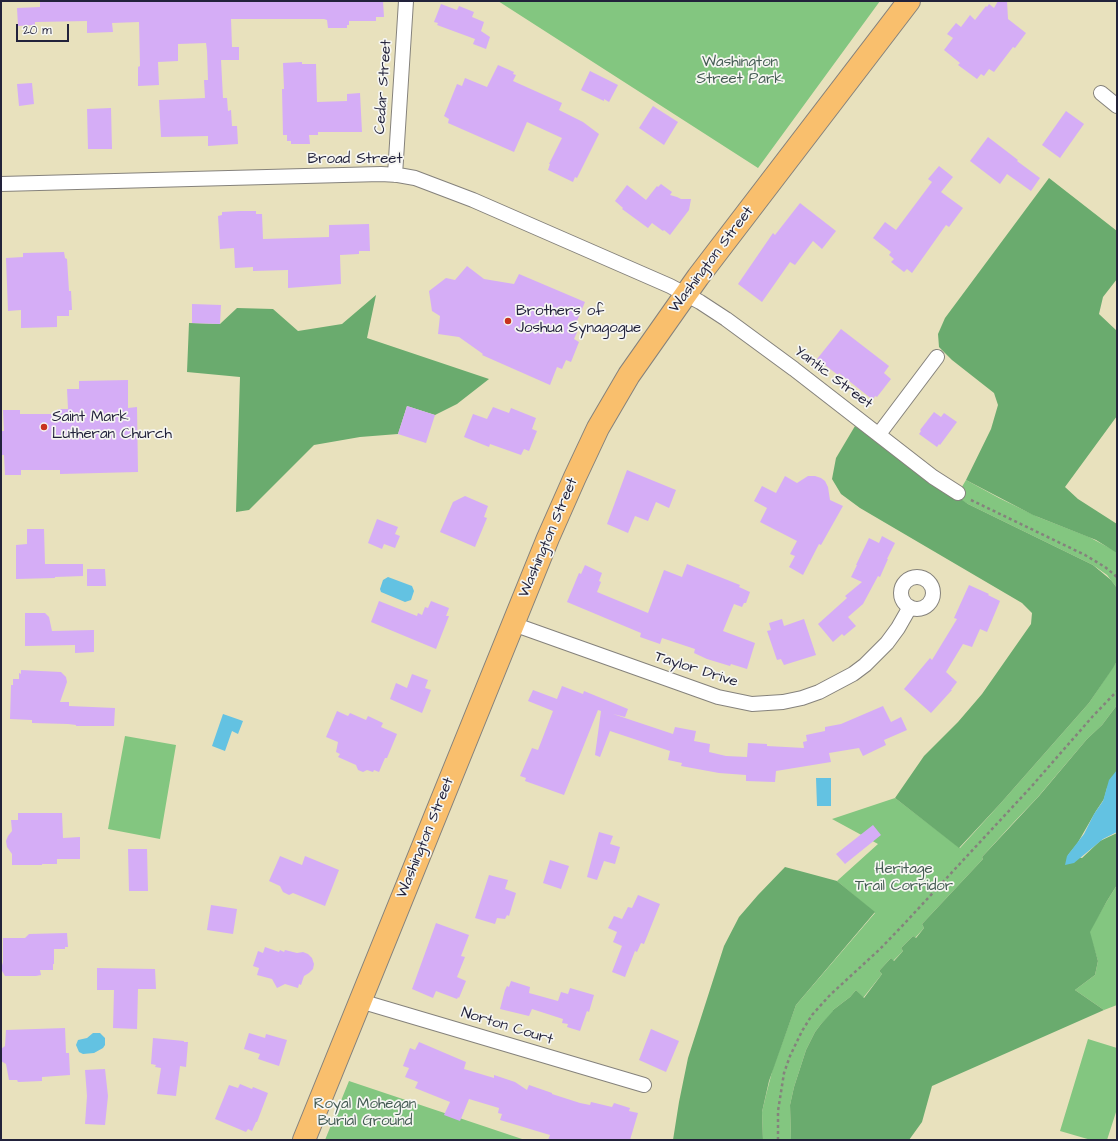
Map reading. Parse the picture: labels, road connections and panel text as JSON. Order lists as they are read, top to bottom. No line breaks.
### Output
{"streets":{"highway":["Washington Street"],"street":["Cedar Street","Broad Street","Yantic Street","Taylor Drive","Norton Court"]},"crossings":[["Cedar Street","Broad Street"],["Broad Street","Washington Street"],["Broad Street","Yantic Street"],["Washington Street","Yantic Street"],["Washington Street","Taylor Drive"],["Washington Street","Norton Court"]],"parks":["Washington Street Park","Heritage Trail Corridor","Royal Mohegan Burial Ground"],"places":["Brothers of Joshua Synagogue","Saint Mark Lutheran Church"],"scale_bar":"20 m"}
